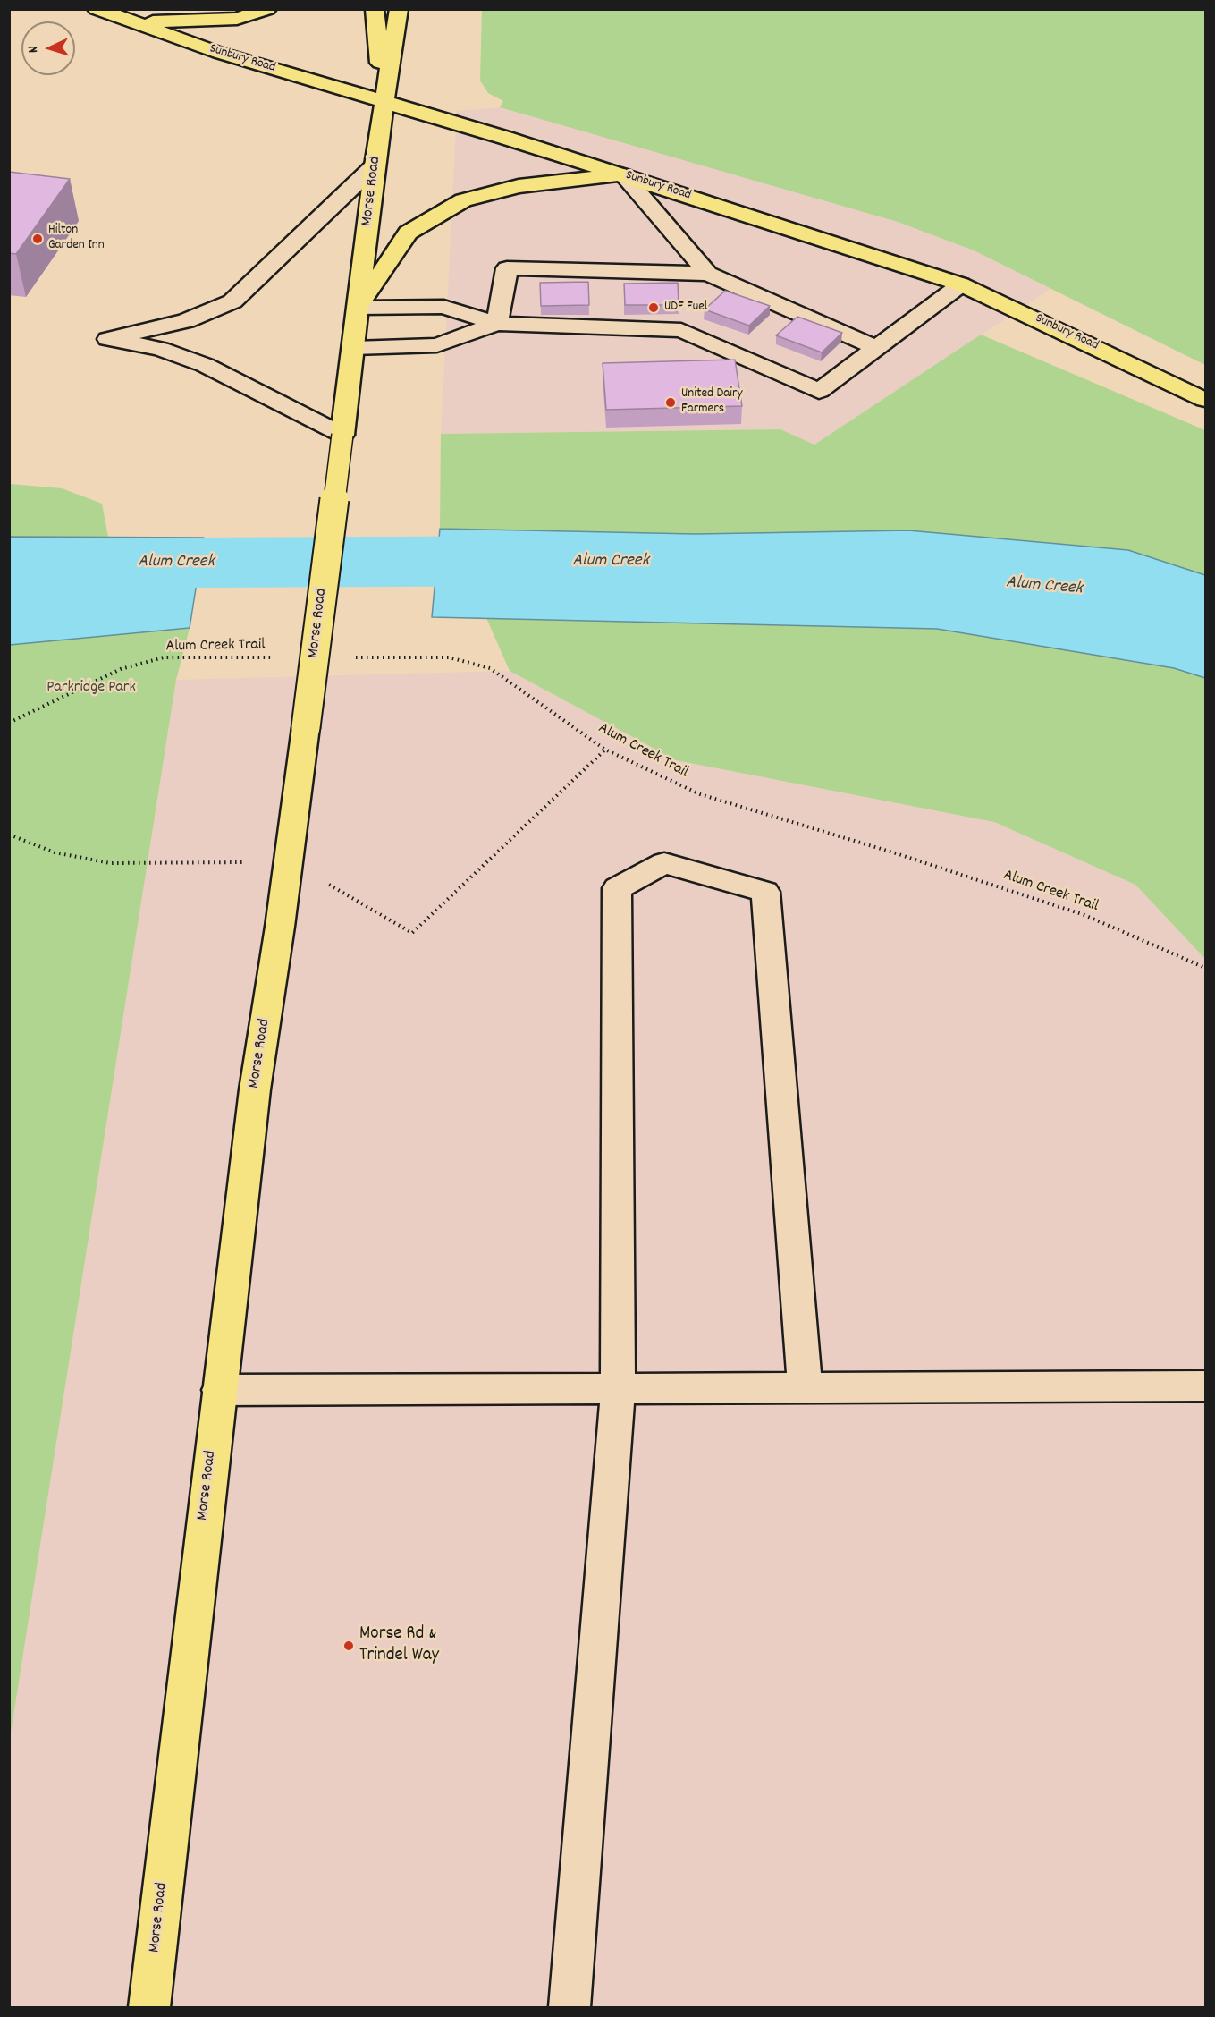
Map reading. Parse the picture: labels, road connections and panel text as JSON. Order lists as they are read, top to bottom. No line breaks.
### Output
{"streets":{"main road":["Sunbury Road","Morse Road"],"path":["Alum Creek Trail"]},"crossings":[["Sunbury Road","Morse Road"]],"water":["Alum Creek"],"parks":["Parkridge Park"],"places":["Hilton Garden Inn","UDF Fuel","United Dairy Farmers","Morse Rd & Trindel Way"],"north":"left"}
